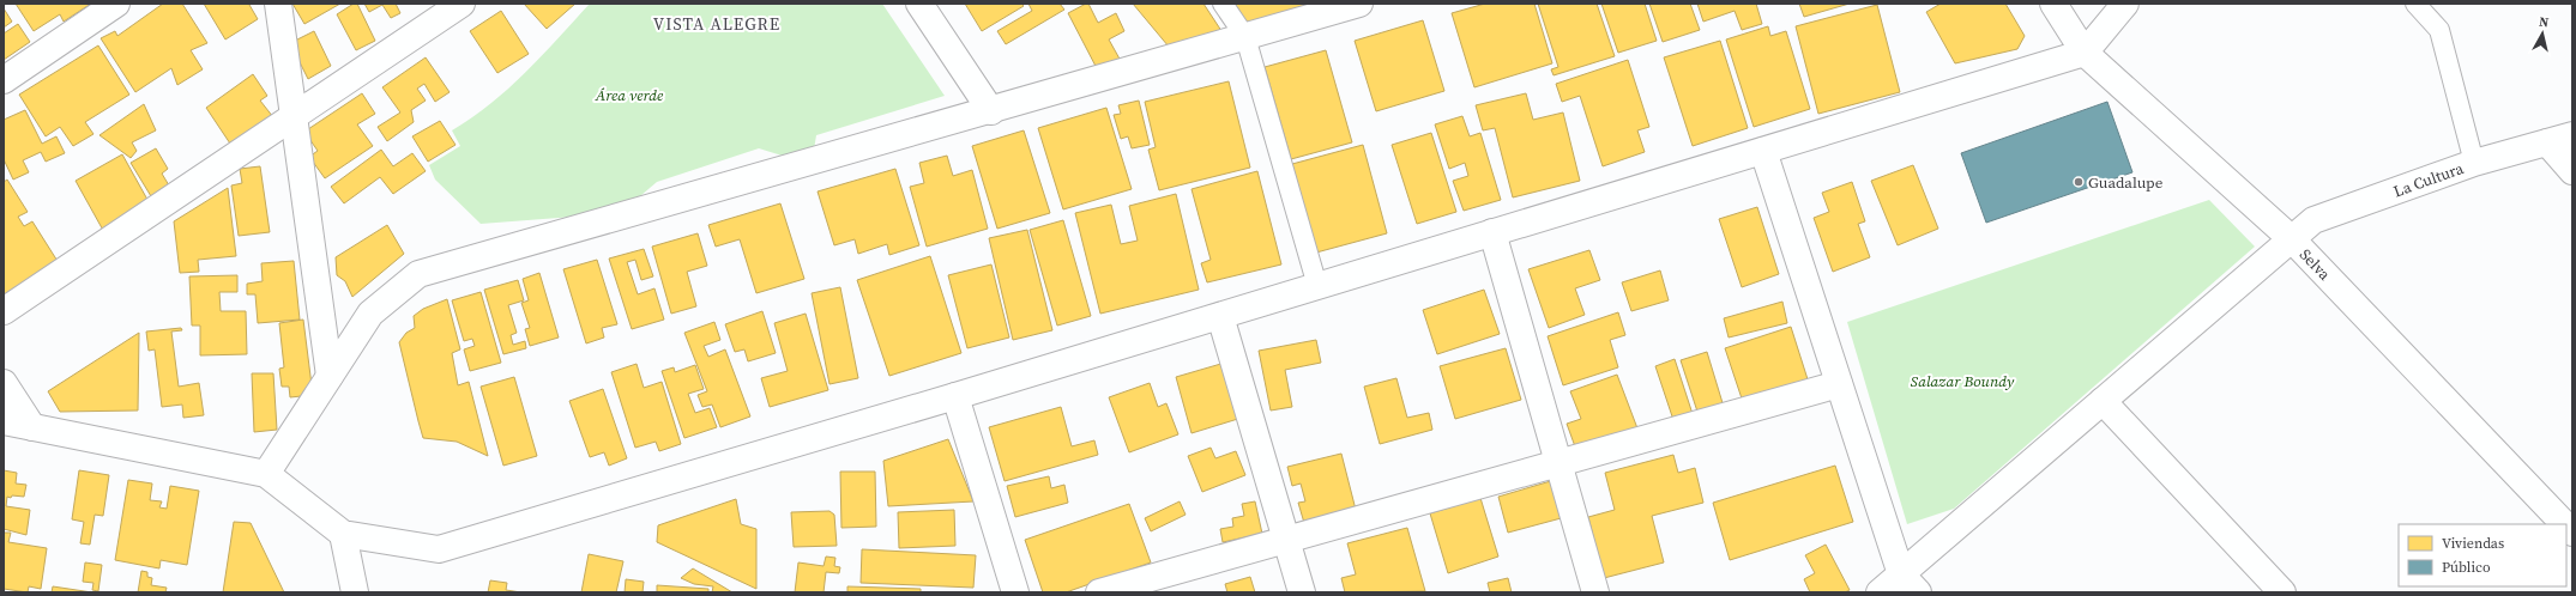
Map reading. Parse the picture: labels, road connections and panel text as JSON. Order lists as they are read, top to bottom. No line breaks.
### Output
{"streets":{"street":["La Cultura","Selva"]},"crossings":[["La Cultura","Selva"]],"districts":["VISTA ALEGRE"],"parks":["Área verde","Salazar Boundy"],"places":["Guadalupe"],"legend":["Viviendas","Público"],"north":"top"}
